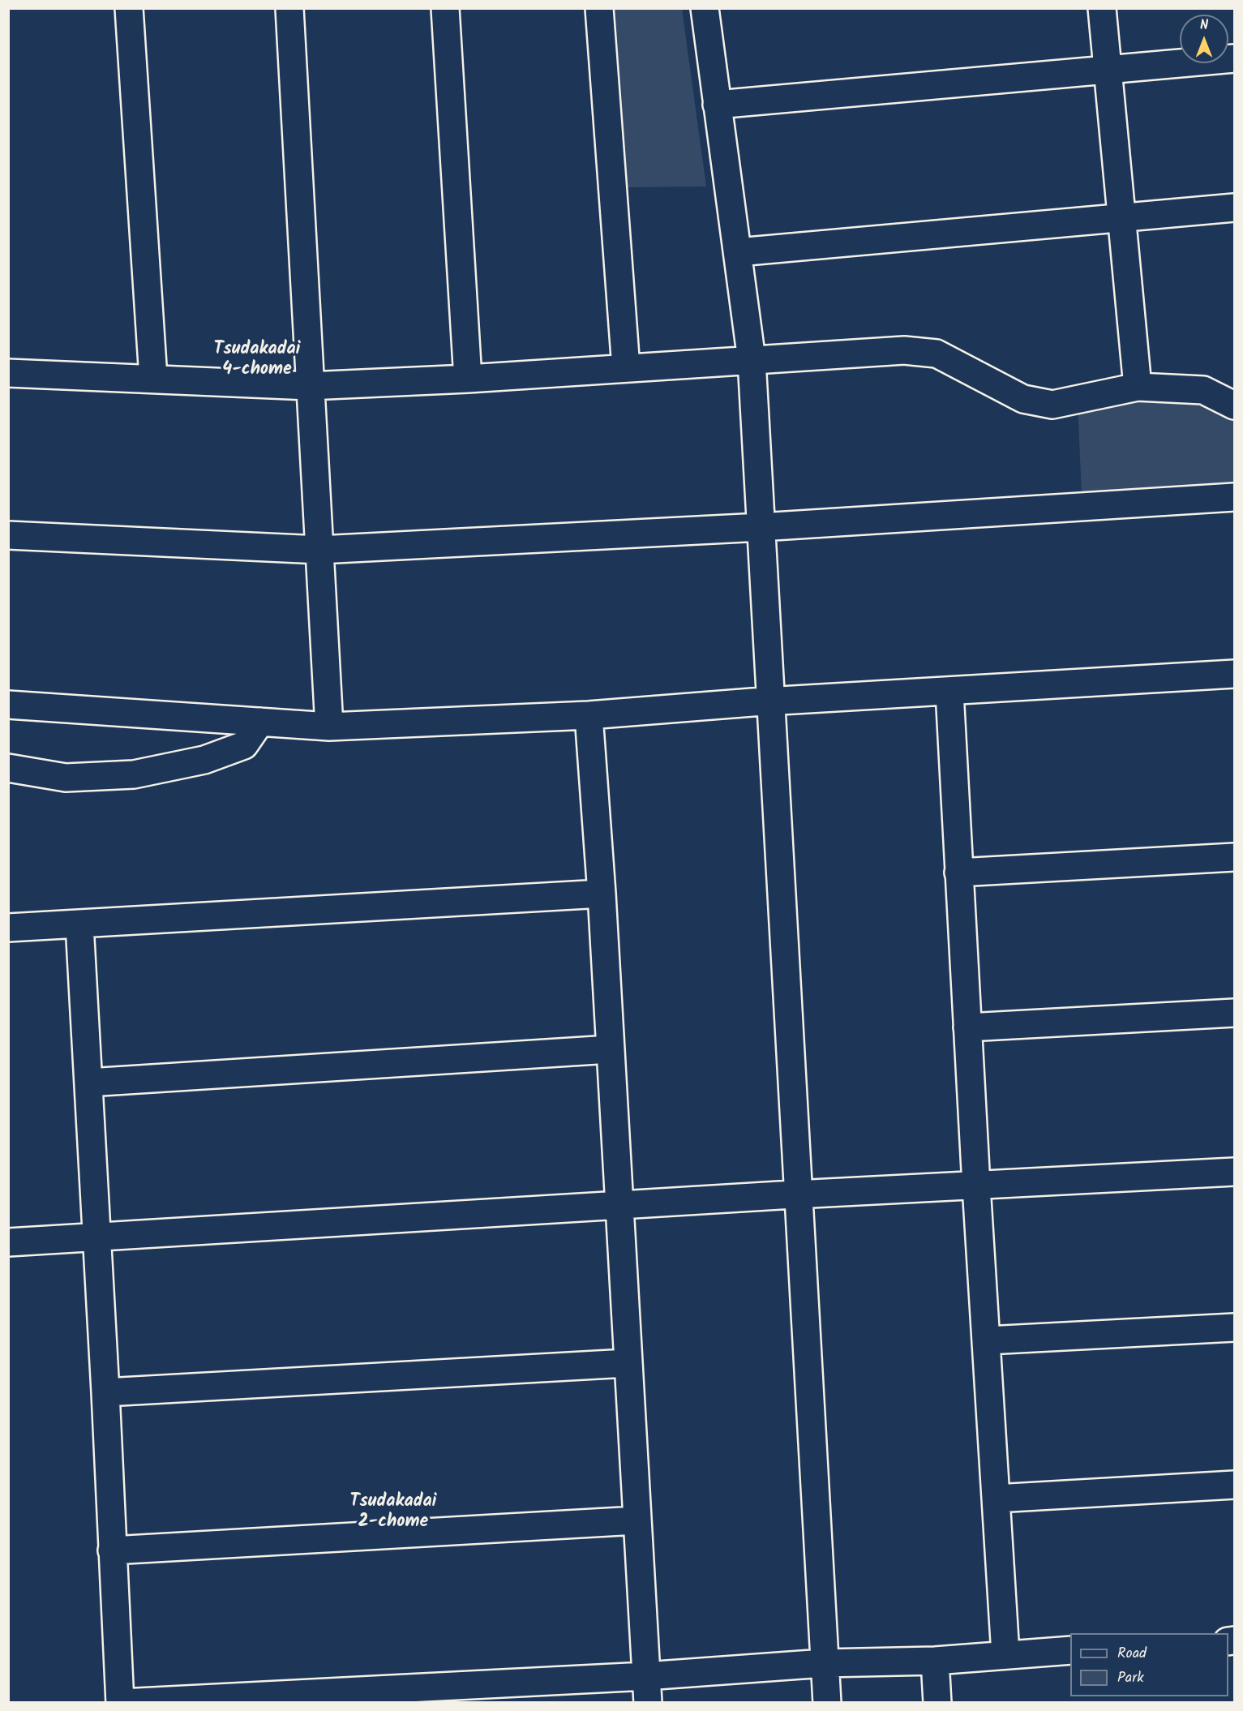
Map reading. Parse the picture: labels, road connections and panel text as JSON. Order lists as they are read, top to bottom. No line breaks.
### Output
{"districts":["Tsudakadai 4-chome","Tsudakadai 2-chome"],"legend":["Road","Park"],"north":"top"}
